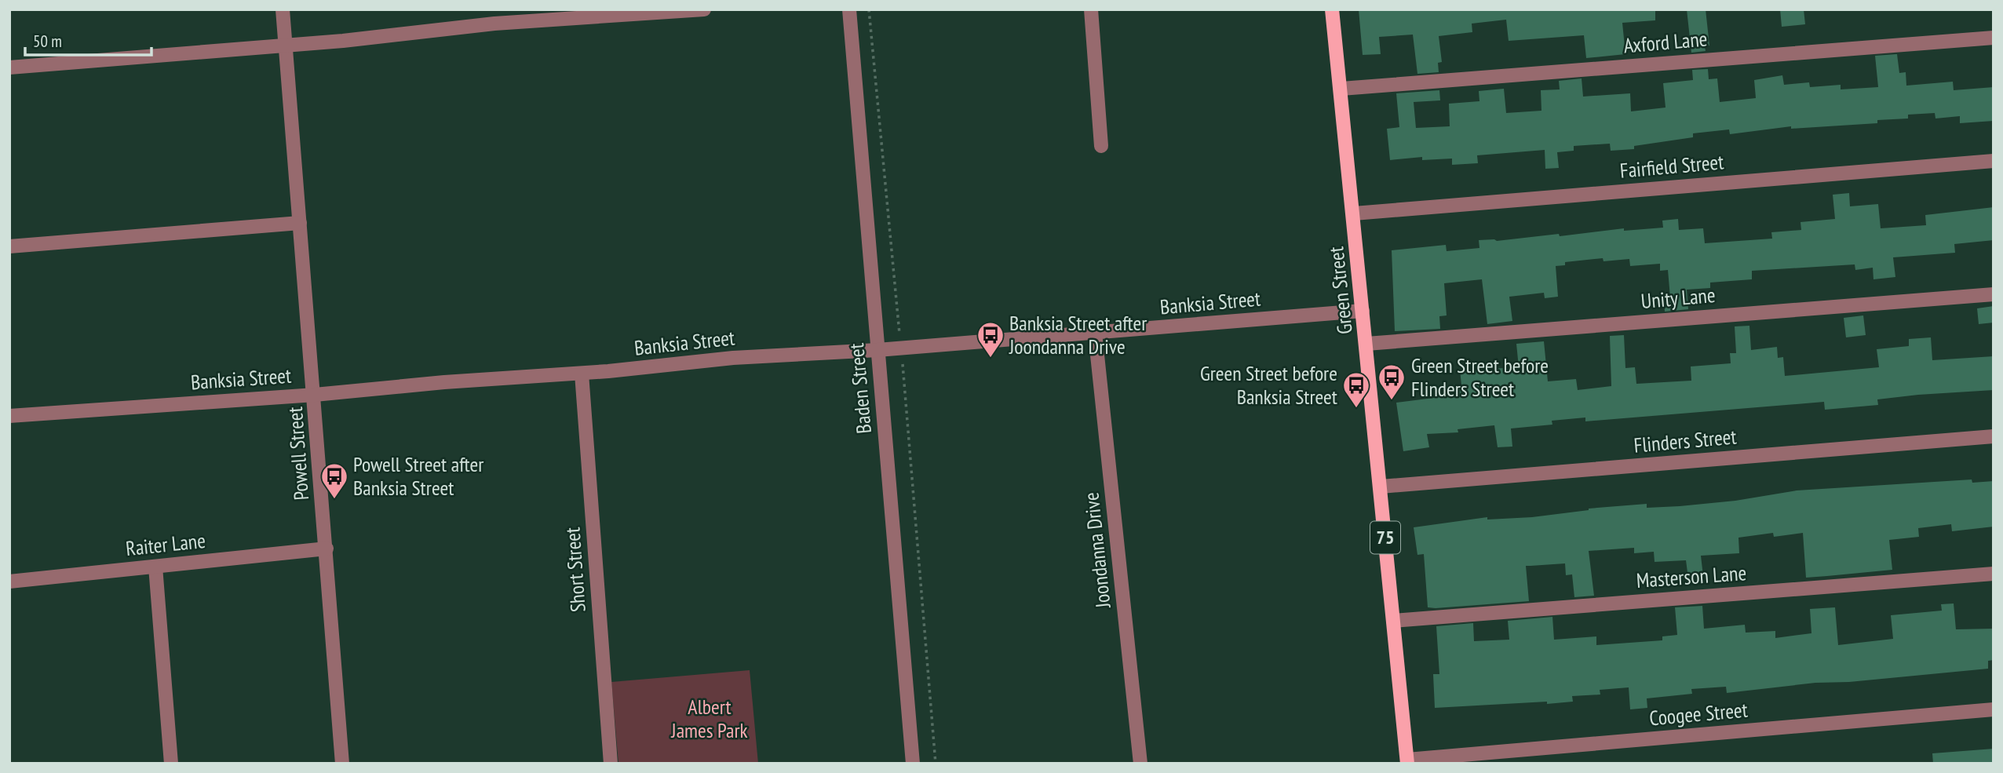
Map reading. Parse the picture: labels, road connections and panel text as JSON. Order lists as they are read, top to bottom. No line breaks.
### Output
{"streets":{"main road":["Green Street","75"],"street":["Axford Lane","Fairfield Street","Unity Lane","Banksia Street","Baden Street","Flinders Street","Powell Street","Raiter Lane","Joondanna Drive","Short Street","Masterson Lane","Coogee Street"]},"crossings":[["Axford Lane","Green Street"],["Fairfield Street","Green Street"],["Green Street","Unity Lane"],["Green Street","Banksia Street"],["Green Street","Flinders Street"],["Green Street","Masterson Lane"],["Green Street","Coogee Street"],["Banksia Street","Baden Street"],["Banksia Street","Powell Street"],["Banksia Street","Joondanna Drive"],["Banksia Street","Short Street"],["Powell Street","Raiter Lane"]],"parks":["Albert James Park"],"places":{"bus stop":["Banksia Street after Joondanna Drive","Green Street before Flinders Street","Green Street before Banksia Street","Powell Street after Banksia Street"]},"scale_bar":"50 m"}
